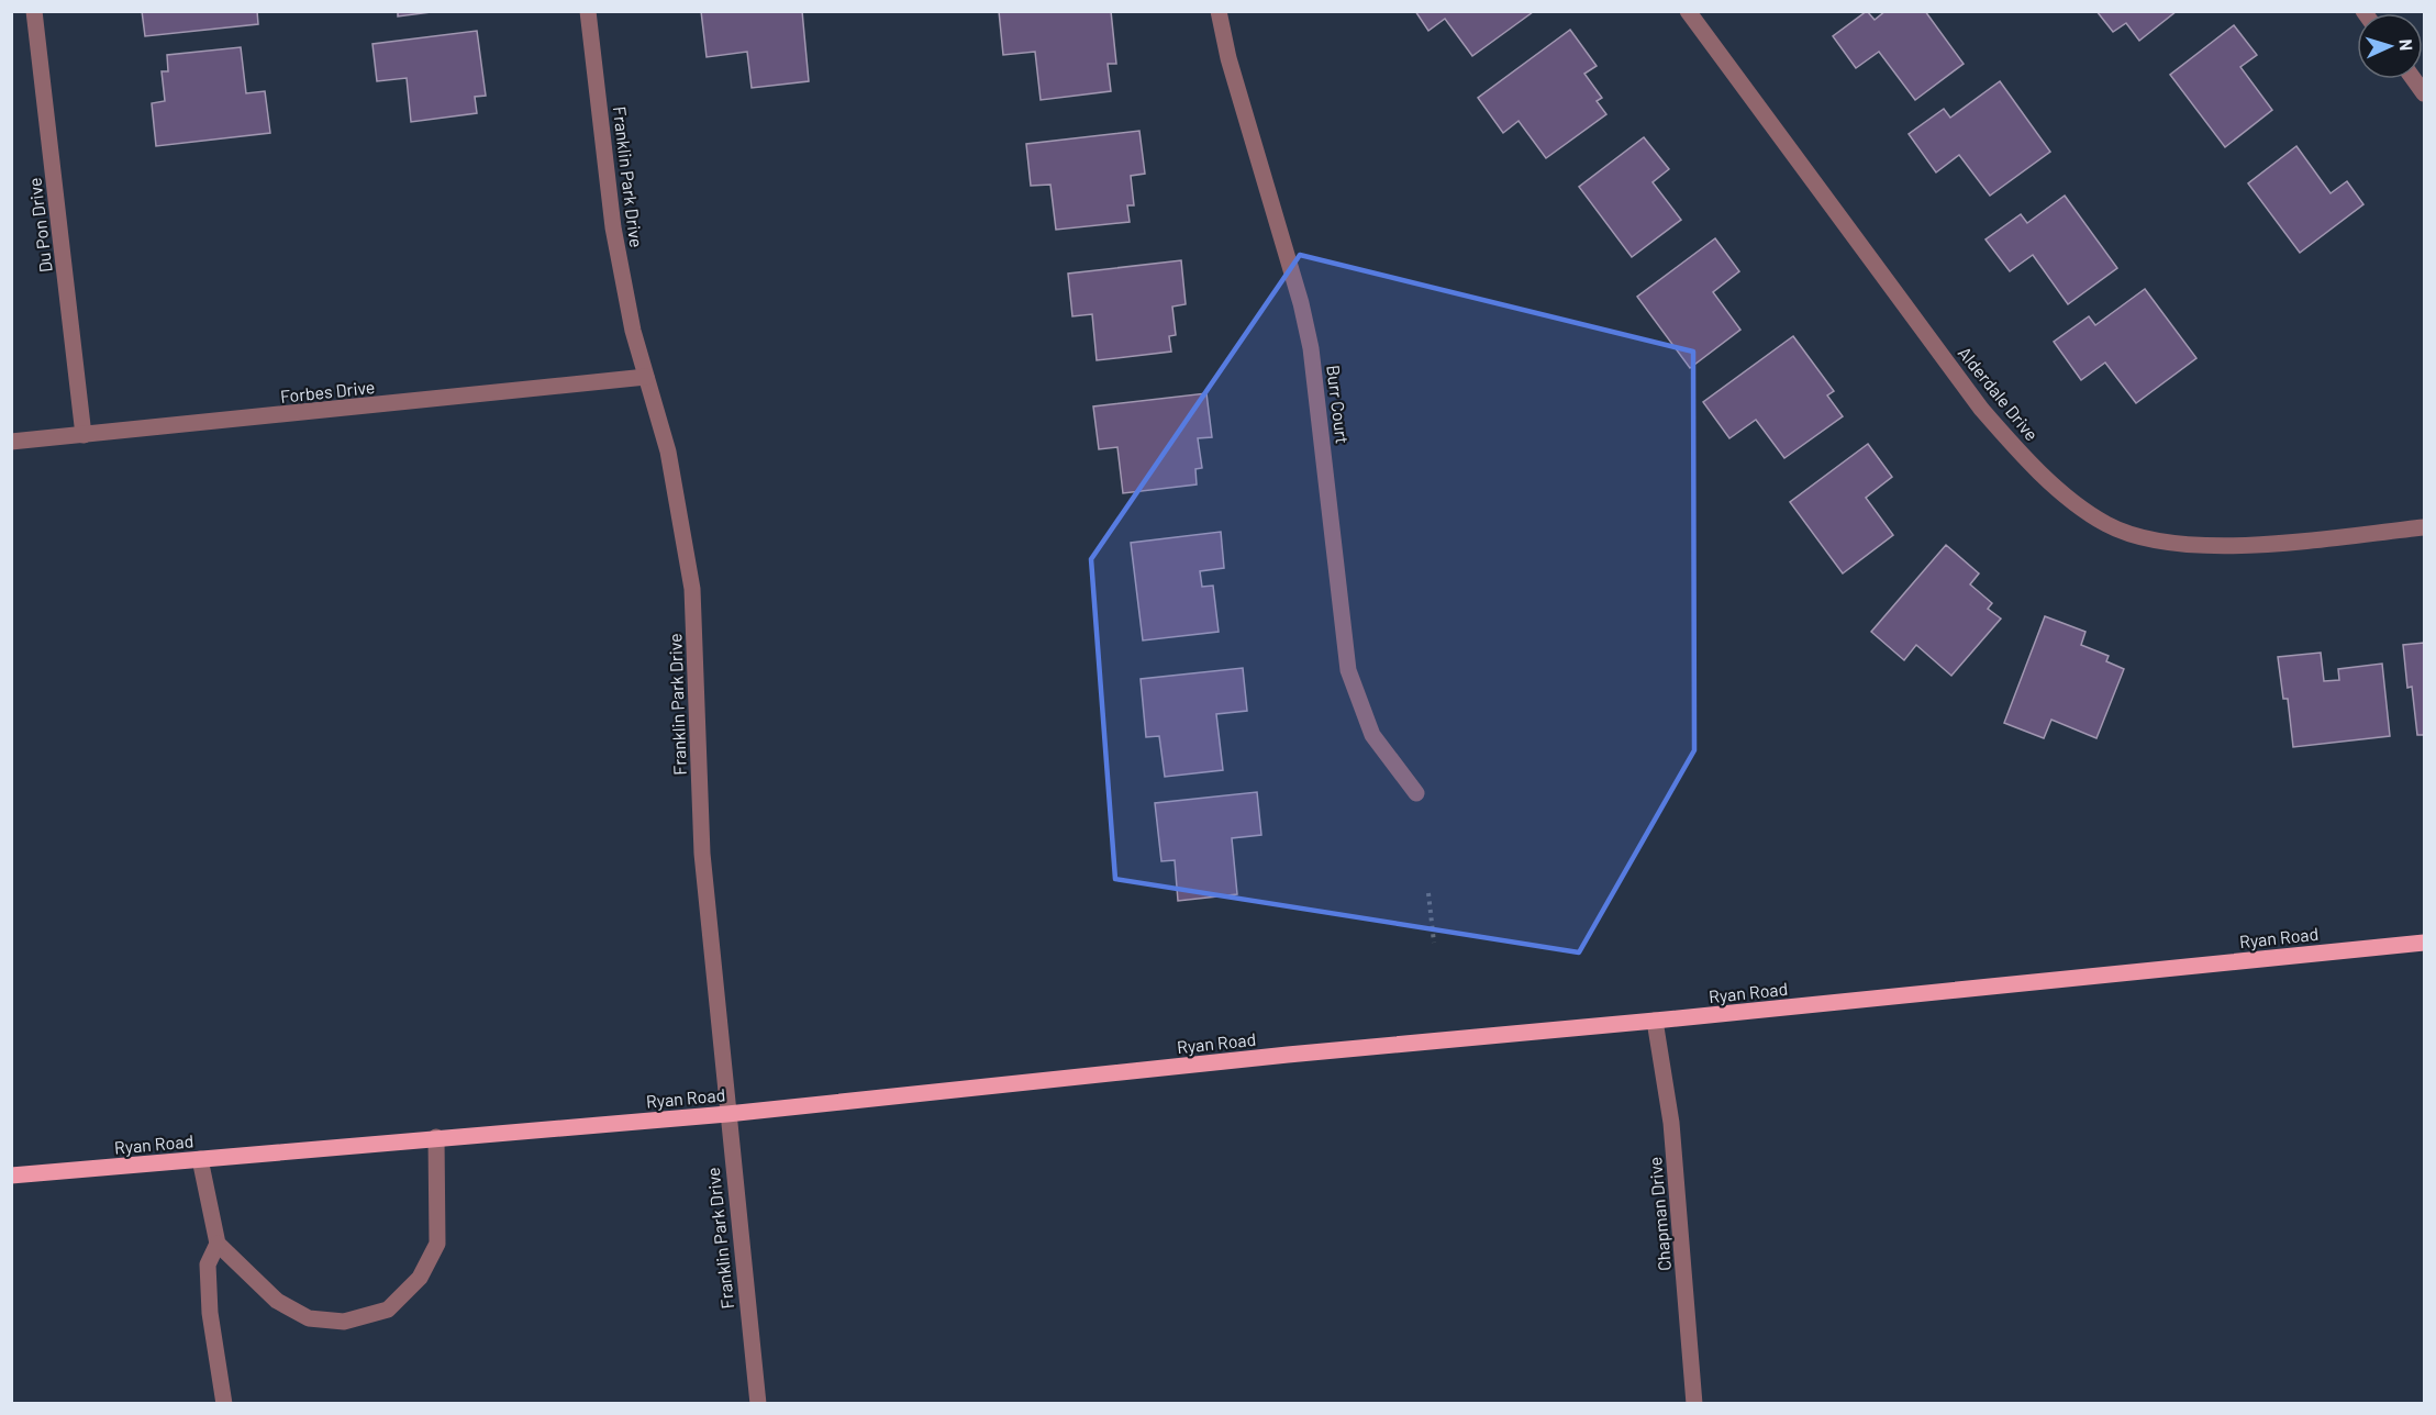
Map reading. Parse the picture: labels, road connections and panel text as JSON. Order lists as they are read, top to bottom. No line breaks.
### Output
{"streets":{"main road":["Ryan Road"],"street":["Franklin Park Drive","Du Pon Drive","Forbes Drive","Alderdale Drive","Burr Court","Chapman Drive"]},"crossings":[["Franklin Park Drive","Forbes Drive"],["Franklin Park Drive","Ryan Road"],["Du Pon Drive","Forbes Drive"],["Ryan Road","Chapman Drive"]],"north":"right"}
